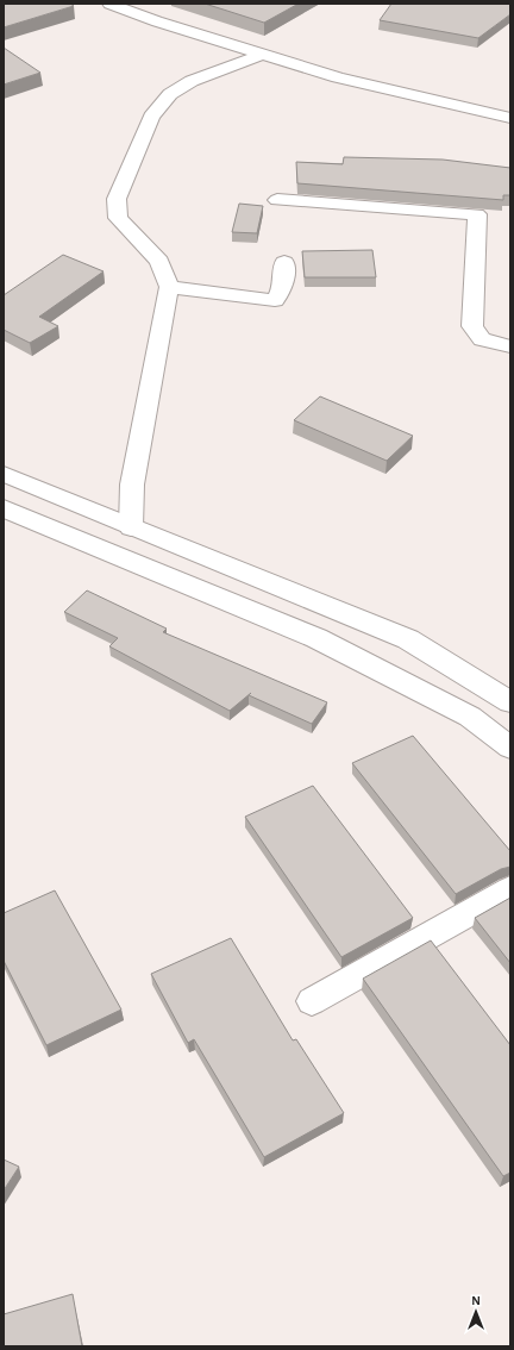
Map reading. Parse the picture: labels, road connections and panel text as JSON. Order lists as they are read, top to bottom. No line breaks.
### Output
{"north":"top"}
